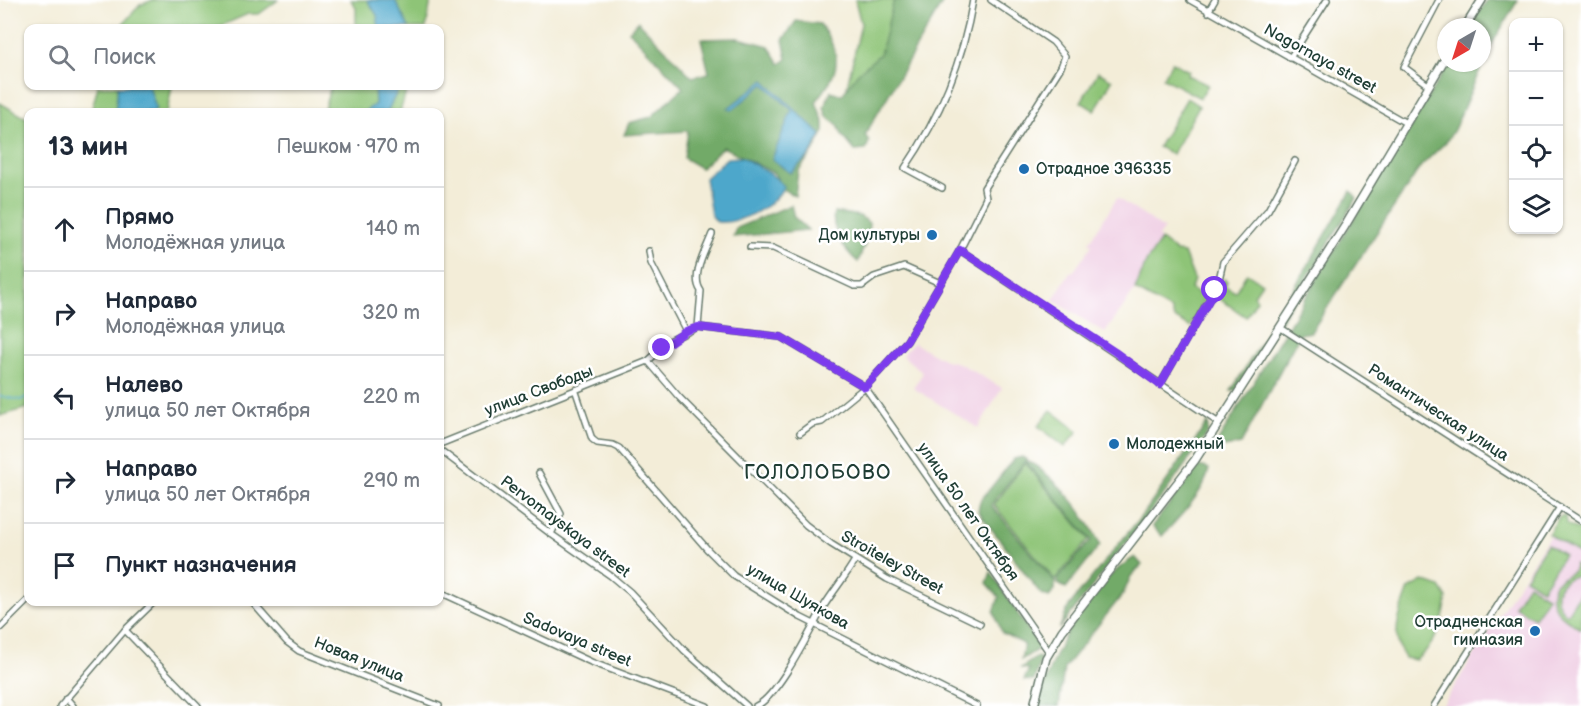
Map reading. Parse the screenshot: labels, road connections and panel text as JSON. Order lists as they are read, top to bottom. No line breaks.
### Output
{"streets":{"street":["Nagornaya street","улица Свободы","Романтическая улица","улица 50 лет Октября","Pervomayskaya street","Stroiteley Street","улица Шуякова","Sadovaya street","Новая улица"]},"crossings":[["улица Свободы","улица 50 лет Октября"],["улица Свободы","Stroiteley Street"],["улица Свободы","улица Шуякова"],["улица 50 лет Октября","Stroiteley Street"]],"districts":["ГОЛОЛОБОВО"],"places":["Отрадное 396335","Дом культуры","Молодежный","Отрадненская гимназия"],"north":"bottom left","page":{"map_buttons":["+","−"],"search":"Поиск","heading":["13 мин","Пешком · 970 m"],"list":[["Прямо","Молодёжная улица","140 m"],["Направо","Молодёжная улица","320 m"],["Налево","улица 50 лет Октября","220 m"],["Направо","улица 50 лет Октября","290 m"],"Пункт назначения"]}}
